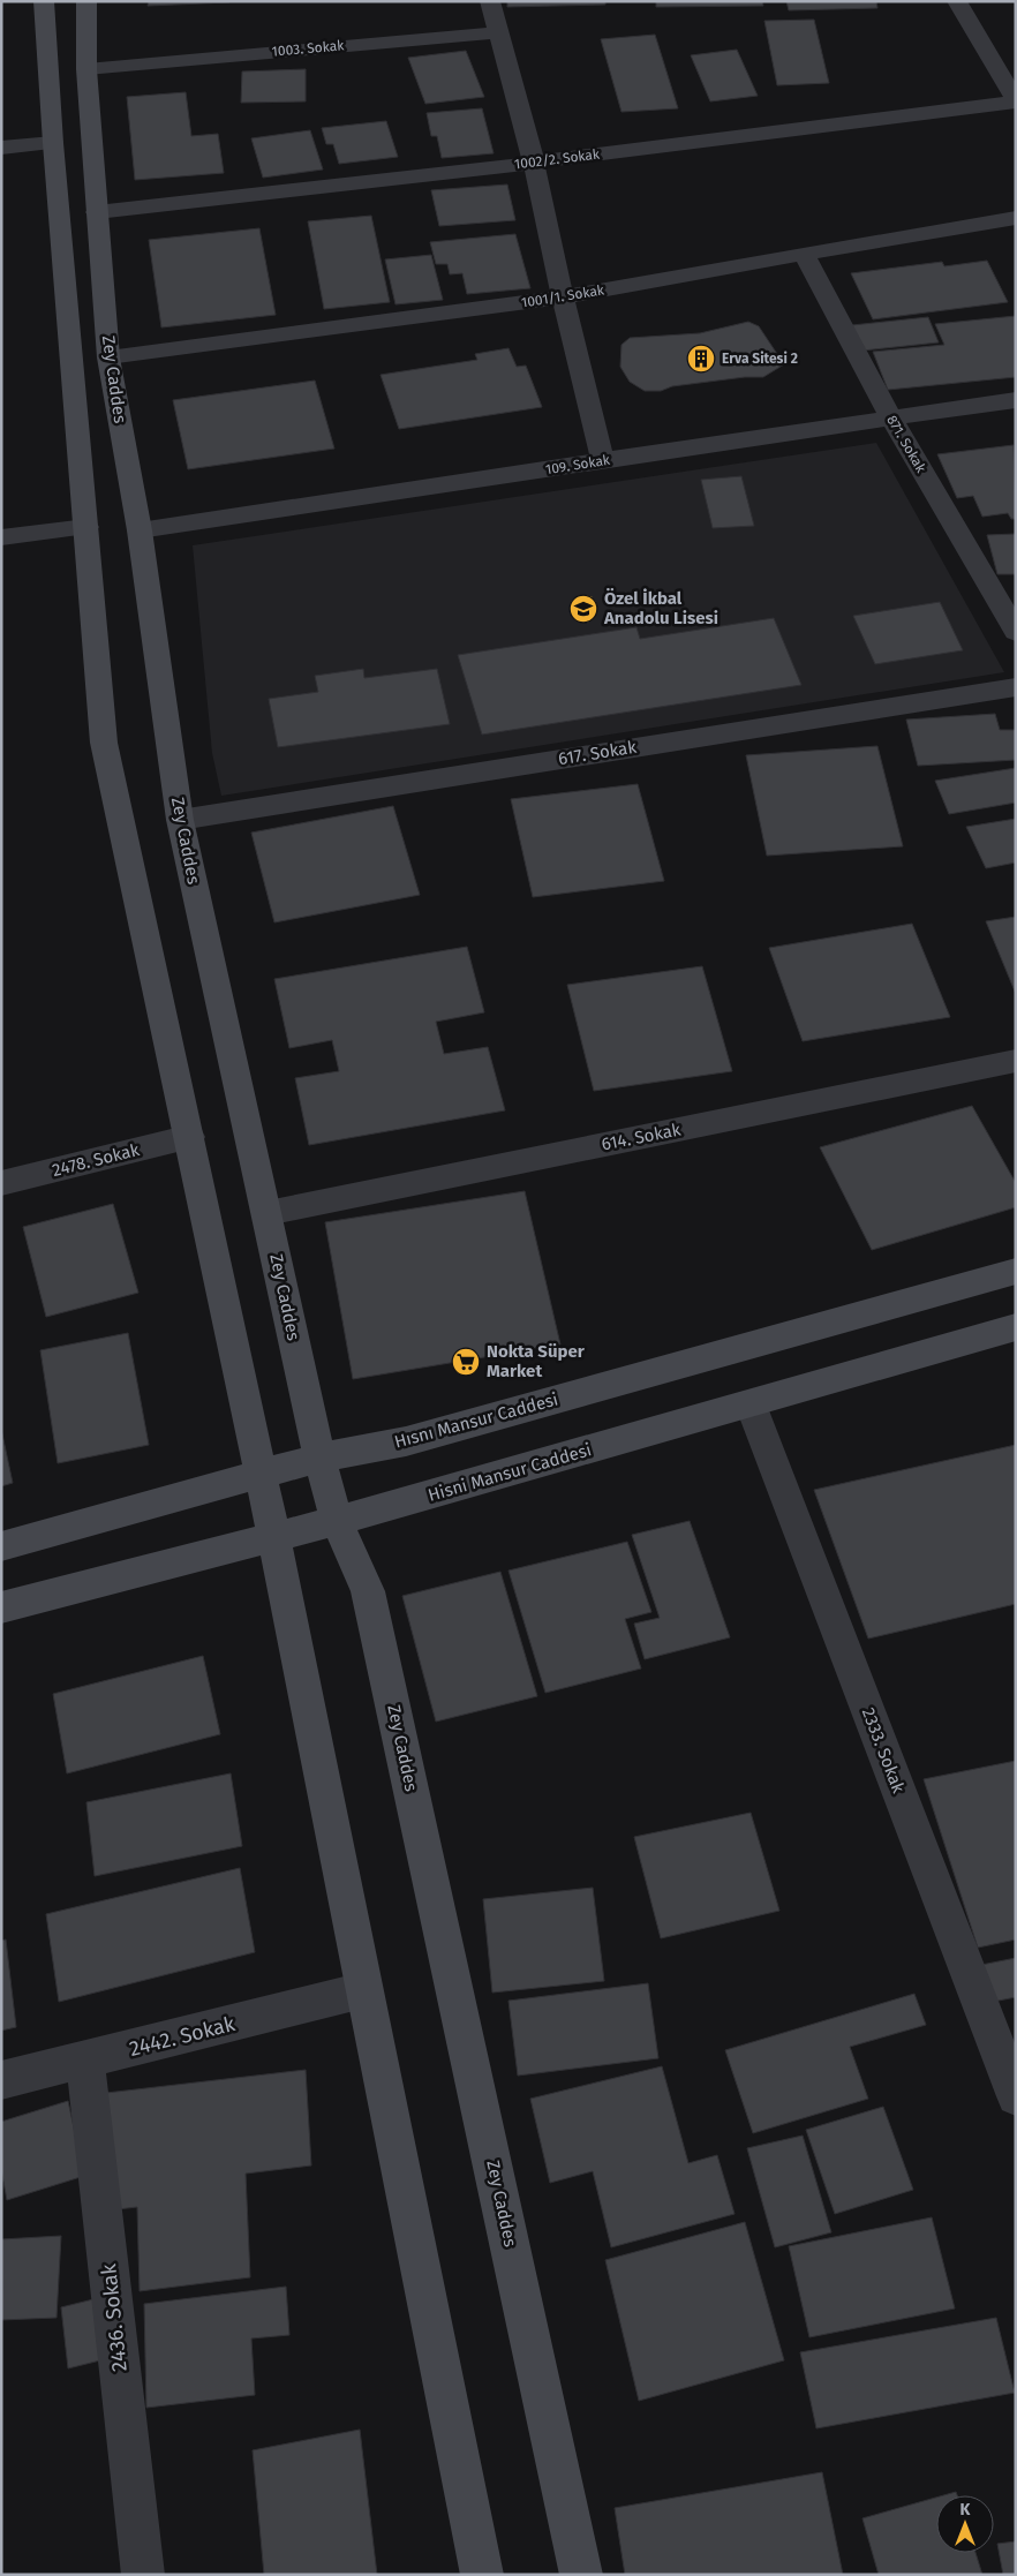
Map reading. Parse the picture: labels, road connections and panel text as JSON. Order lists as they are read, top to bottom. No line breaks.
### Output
{"streets":{"main road":["Zey Caddes","Hısnı Mansur Caddesi","Hisni Mansur Caddesi"],"street":["1003. Sokak","1002/2. Sokak","1001/1. Sokak","871. Sokak","109. Sokak","617. Sokak","614. Sokak","2478. Sokak","2333. Sokak","2442. Sokak","2436. Sokak"]},"crossings":[["1003. Sokak","Zey Caddes"],["1002/2. Sokak","Zey Caddes"],["1001/1. Sokak","Zey Caddes"],["1001/1. Sokak","871. Sokak"],["Zey Caddes","109. Sokak"],["Zey Caddes","617. Sokak"],["Zey Caddes","614. Sokak"],["Zey Caddes","Hısnı Mansur Caddesi"],["Zey Caddes","Hisni Mansur Caddesi"],["871. Sokak","109. Sokak"],["Hisni Mansur Caddesi","2333. Sokak"],["2442. Sokak","2436. Sokak"]],"places":{"building":["Erva Sitesi 2"],"school or university":["Özel İkbal Anadolu Lisesi"],"supermarket":["Nokta Süper Market"]},"north":"top"}
